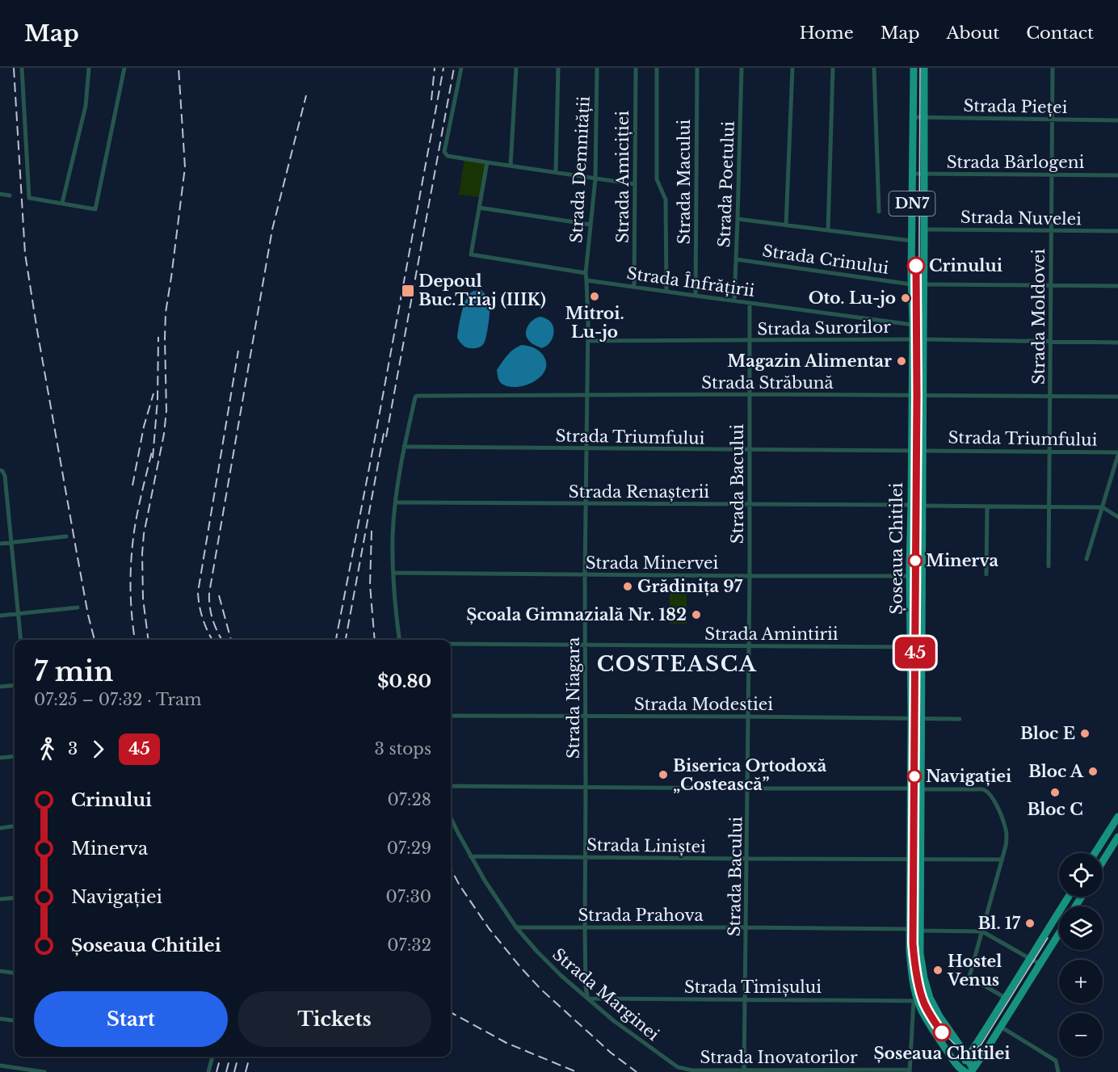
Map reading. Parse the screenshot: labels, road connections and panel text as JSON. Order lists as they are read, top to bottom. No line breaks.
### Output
{"streets":{"main road":["DN7","Șoseaua Chitilei"],"street":["Strada Pieței","Strada Bârlogeni","Strada Demnității","Strada Amiciției","Strada Macului","Strada Poetului","Strada Nuvelei","Strada Crinului","Strada Înfrățirii","Strada Moldovei","Strada Surorilor","Strada Străbună","Strada Triumfului","Strada Bacului","Strada Renașterii","Strada Minervei","Strada Amintirii","Strada Niagara","Strada Modestiei","Strada Liniștei","Strada Prahova","Strada Timișului","Strada Marginei","Strada Inovatorilor"]},"crossings":[["Strada Pieței","Strada Moldovei"],["Strada Pieței","Șoseaua Chitilei"],["Strada Bârlogeni","Strada Moldovei"],["Strada Bârlogeni","Șoseaua Chitilei"],["Strada Amiciției","Strada Înfrățirii"],["Strada Macului","Strada Înfrățirii"],["Strada Poetului","Strada Crinului"],["Strada Poetului","Strada Înfrățirii"],["Strada Nuvelei","Strada Moldovei"],["Strada Nuvelei","Șoseaua Chitilei"],["Strada Crinului","Șoseaua Chitilei"],["Strada Înfrățirii","Strada Bacului"],["Strada Înfrățirii","Șoseaua Chitilei"],["Strada Înfrățirii","Strada Niagara"],["Strada Moldovei","Strada Surorilor"],["Strada Moldovei","Strada Străbună"],["Strada Moldovei","Strada Triumfului"],["Strada Surorilor","Strada Bacului"],["Strada Surorilor","Șoseaua Chitilei"],["Strada Surorilor","Strada Niagara"],["Strada Străbună","Strada Triumfului"],["Strada Străbună","Strada Bacului"],["Strada Străbună","Șoseaua Chitilei"],["Strada Străbună","Strada Niagara"],["Strada Triumfului","Strada Bacului"],["Strada Triumfului","Șoseaua Chitilei"],["Strada Triumfului","Strada Niagara"],["Strada Bacului","Strada Renașterii"],["Strada Bacului","Strada Minervei"],["Strada Bacului","Strada Amintirii"],["Strada Bacului","Strada Modestiei"],["Strada Bacului","Strada Liniștei"],["Strada Bacului","Strada Prahova"],["Strada Bacului","Strada Timișului"],["Strada Bacului","Strada Inovatorilor"],["Strada Renașterii","Șoseaua Chitilei"],["Strada Renașterii","Strada Niagara"],["Șoseaua Chitilei","Strada Minervei"],["Șoseaua Chitilei","Strada Amintirii"],["Șoseaua Chitilei","Strada Modestiei"],["Șoseaua Chitilei","Strada Liniștei"],["Șoseaua Chitilei","Strada Prahova"],["Șoseaua Chitilei","Strada Timișului"],["Șoseaua Chitilei","Strada Inovatorilor"],["Strada Minervei","Strada Niagara"],["Strada Amintirii","Strada Niagara"],["Strada Niagara","Strada Modestiei"],["Strada Niagara","Strada Liniștei"],["Strada Niagara","Strada Prahova"],["Strada Niagara","Strada Timișului"],["Strada Niagara","Strada Marginei"],["Strada Liniștei","Strada Marginei"],["Strada Prahova","Strada Marginei"],["Strada Timișului","Strada Marginei"],["Strada Marginei","Strada Inovatorilor"]],"districts":["COSTEASCA"],"places":{"other":["Crinului","Mitroi. Lu-jo","Oto. Lu-jo","Magazin Alimentar","Minerva","Grădinița 97","Școala Gimnazială Nr. 182","Bloc E","Bloc A","Biserica Ortodoxă „Costească”","Navigației","Bloc C","Bl. 17","Hostel Venus","Șoseaua Chitilei"],"transit":["Depoul Buc.Triaj (IIIK)"]},"lines":["tram line 45"],"page":{"header":"Map","nav":["Home","Map","About","Contact"],"on_map":"45","heading":["7 min","07:25 – 07:32 · Tram","$0.80"],"legs":["3","45","3 stops"],"list":[{"name":"Crinului","value":"07:28"},{"name":"Minerva","value":"07:29"},{"name":"Navigației","value":"07:30"},{"name":"Șoseaua Chitilei","value":"07:32"}],"map_buttons":["+","−"],"buttons":["Start","Tickets"]}}
